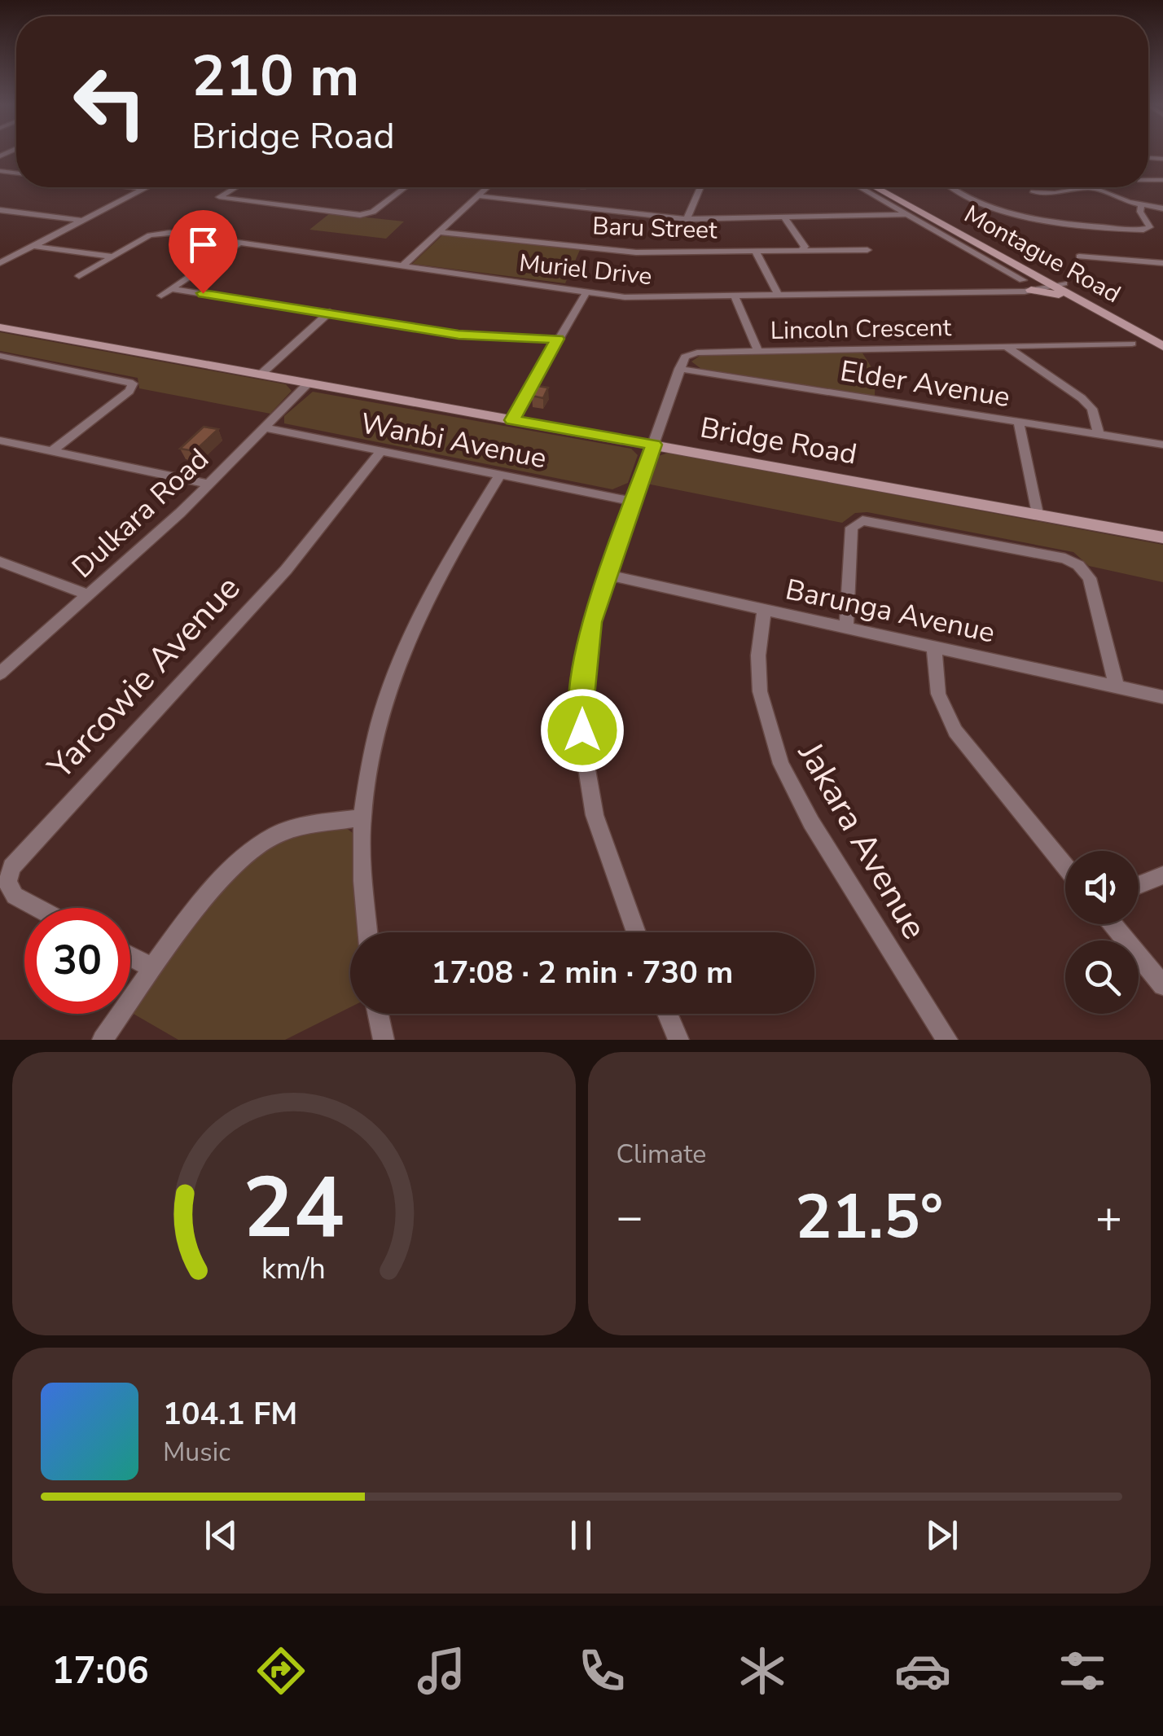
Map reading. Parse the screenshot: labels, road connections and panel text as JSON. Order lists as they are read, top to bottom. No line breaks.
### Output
{"streets":{"main road":["Montague Road","Bridge Road"],"street":["Baru Street","Muriel Drive","Lincoln Crescent","Elder Avenue","Wanbi Avenue","Dulkara Road","Barunga Avenue","Yarcowie Avenue","Jakara Avenue"]},"crossings":[["Montague Road","Muriel Drive"],["Lincoln Crescent","Elder Avenue"],["Wanbi Avenue","Dulkara Road"],["Wanbi Avenue","Yarcowie Avenue"],["Bridge Road","Dulkara Road"],["Barunga Avenue","Jakara Avenue"]],"page":{"turn":["210 m","Bridge Road"],"limit":"30","trip":"17:08 · 2 min · 730 m","tile":"Climate","heat":["−","21.5°","+"],"song":["104.1 FM","Music"],"tabs":"17:06","gauge":["24","km/h"]}}
